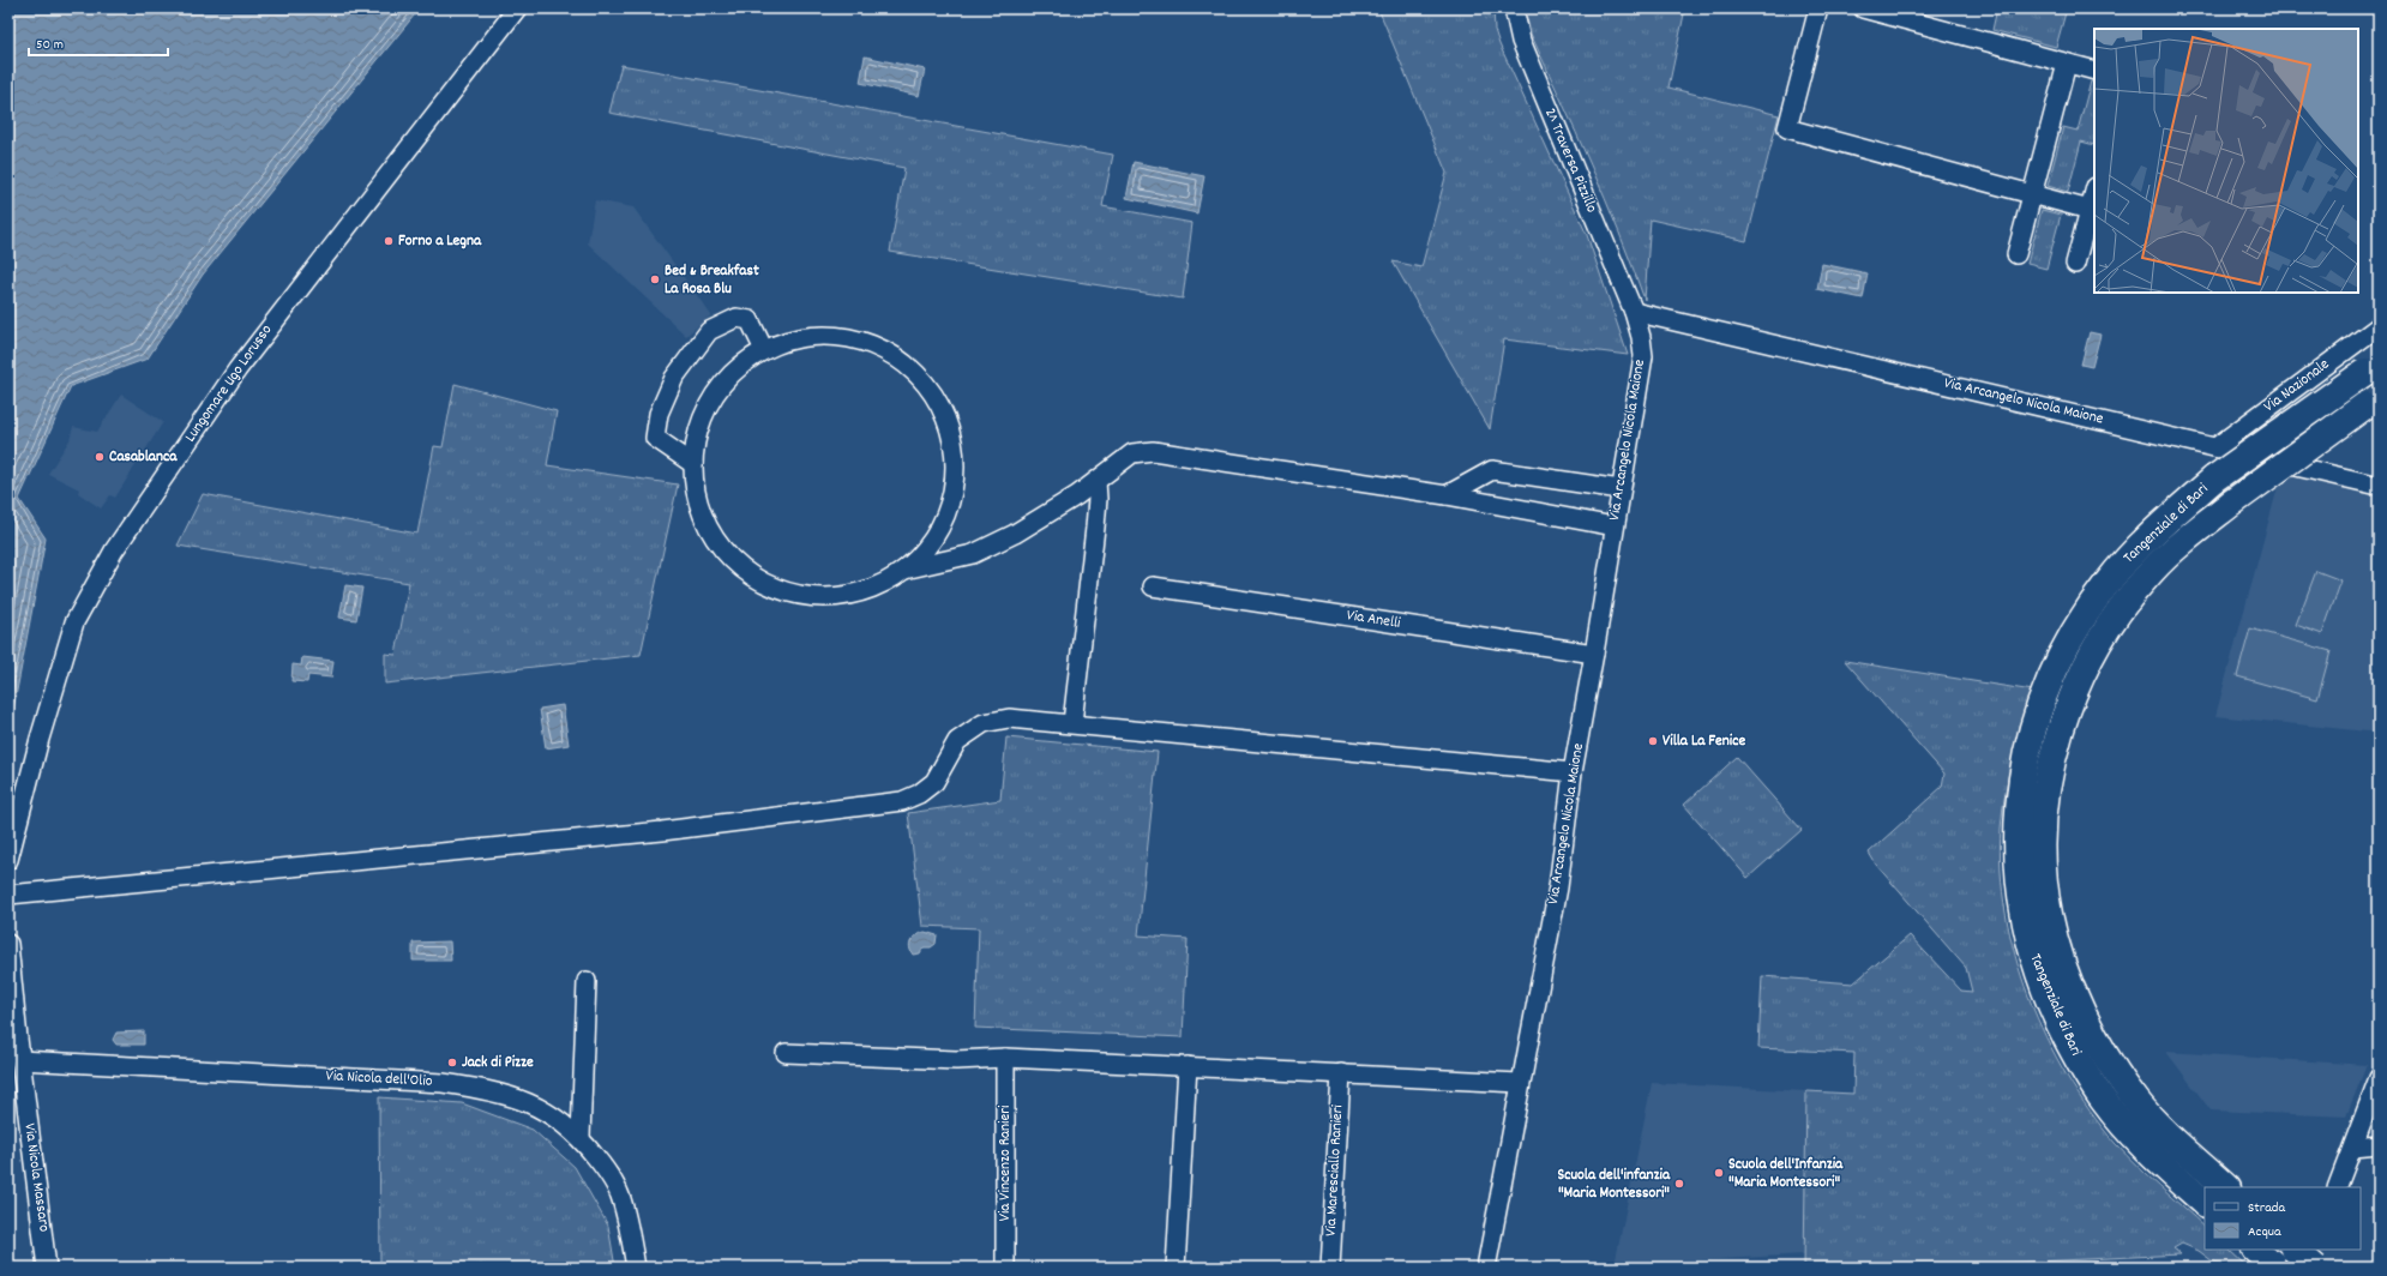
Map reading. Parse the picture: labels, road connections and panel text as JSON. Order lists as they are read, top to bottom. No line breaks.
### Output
{"streets":{"highway":["Tangenziale di Bari"],"street":["2^ Traversa Pizzillo","Lungomare Ugo Lorusso","Via Nazionale","Via Arcangelo Nicola Maione","Via Anelli","Via Nicola dell'Olio","Via Vincenzo Ranieri","Via Maresciallo Ranieri","Via Nicola Massaro"]},"crossings":[["2^ Traversa Pizzillo","Via Arcangelo Nicola Maione"],["Via Nazionale","Via Arcangelo Nicola Maione"],["Via Arcangelo Nicola Maione","Via Anelli"],["Via Nicola dell'Olio","Via Nicola Massaro"]],"places":["Forno a Legna","Bed & Breakfast La Rosa Blu","Casablanca","Villa La Fenice","Jack di Pizze","Scuola dell'Infanzia \"Maria Montessori\"","Scuola dell'infanzia \"Maria Montessori\""],"legend":["Strada","Acqua"],"scale_bar":"50 m"}
